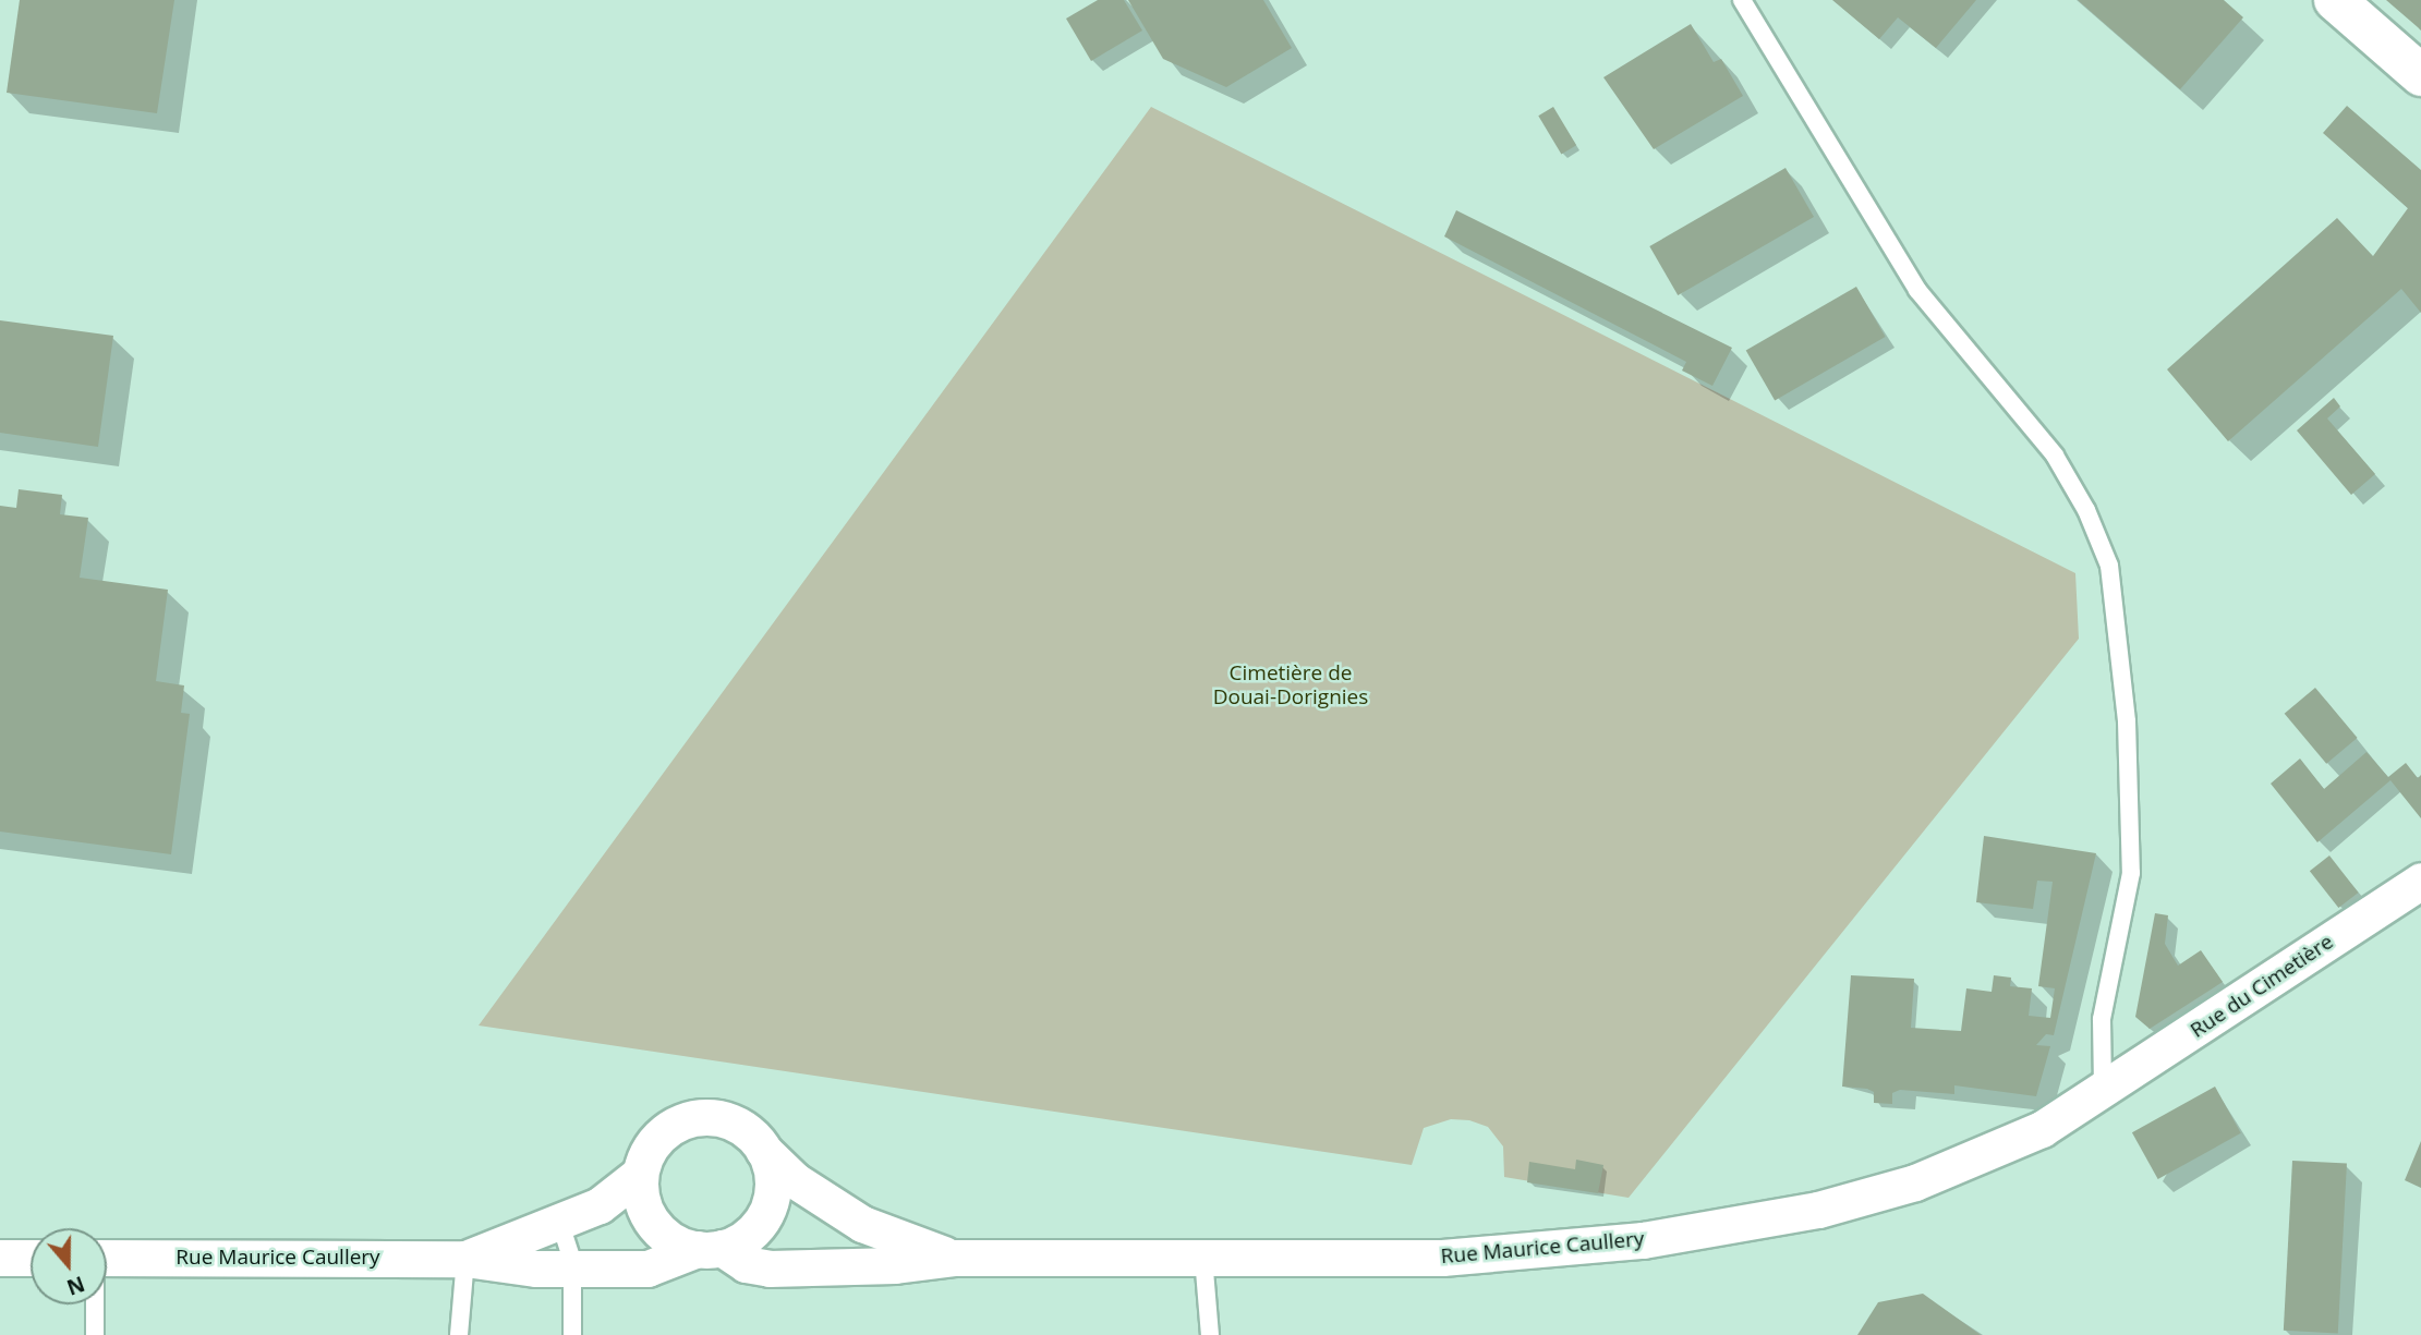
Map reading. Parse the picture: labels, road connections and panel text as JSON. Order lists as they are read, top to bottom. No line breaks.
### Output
{"streets":{"street":["Rue du Cimetière","Rue Maurice Caullery"]},"crossings":[["Rue du Cimetière","Rue Maurice Caullery"]],"parks":["Cimetière de Douai-Dorignies"],"north":"bottom"}
